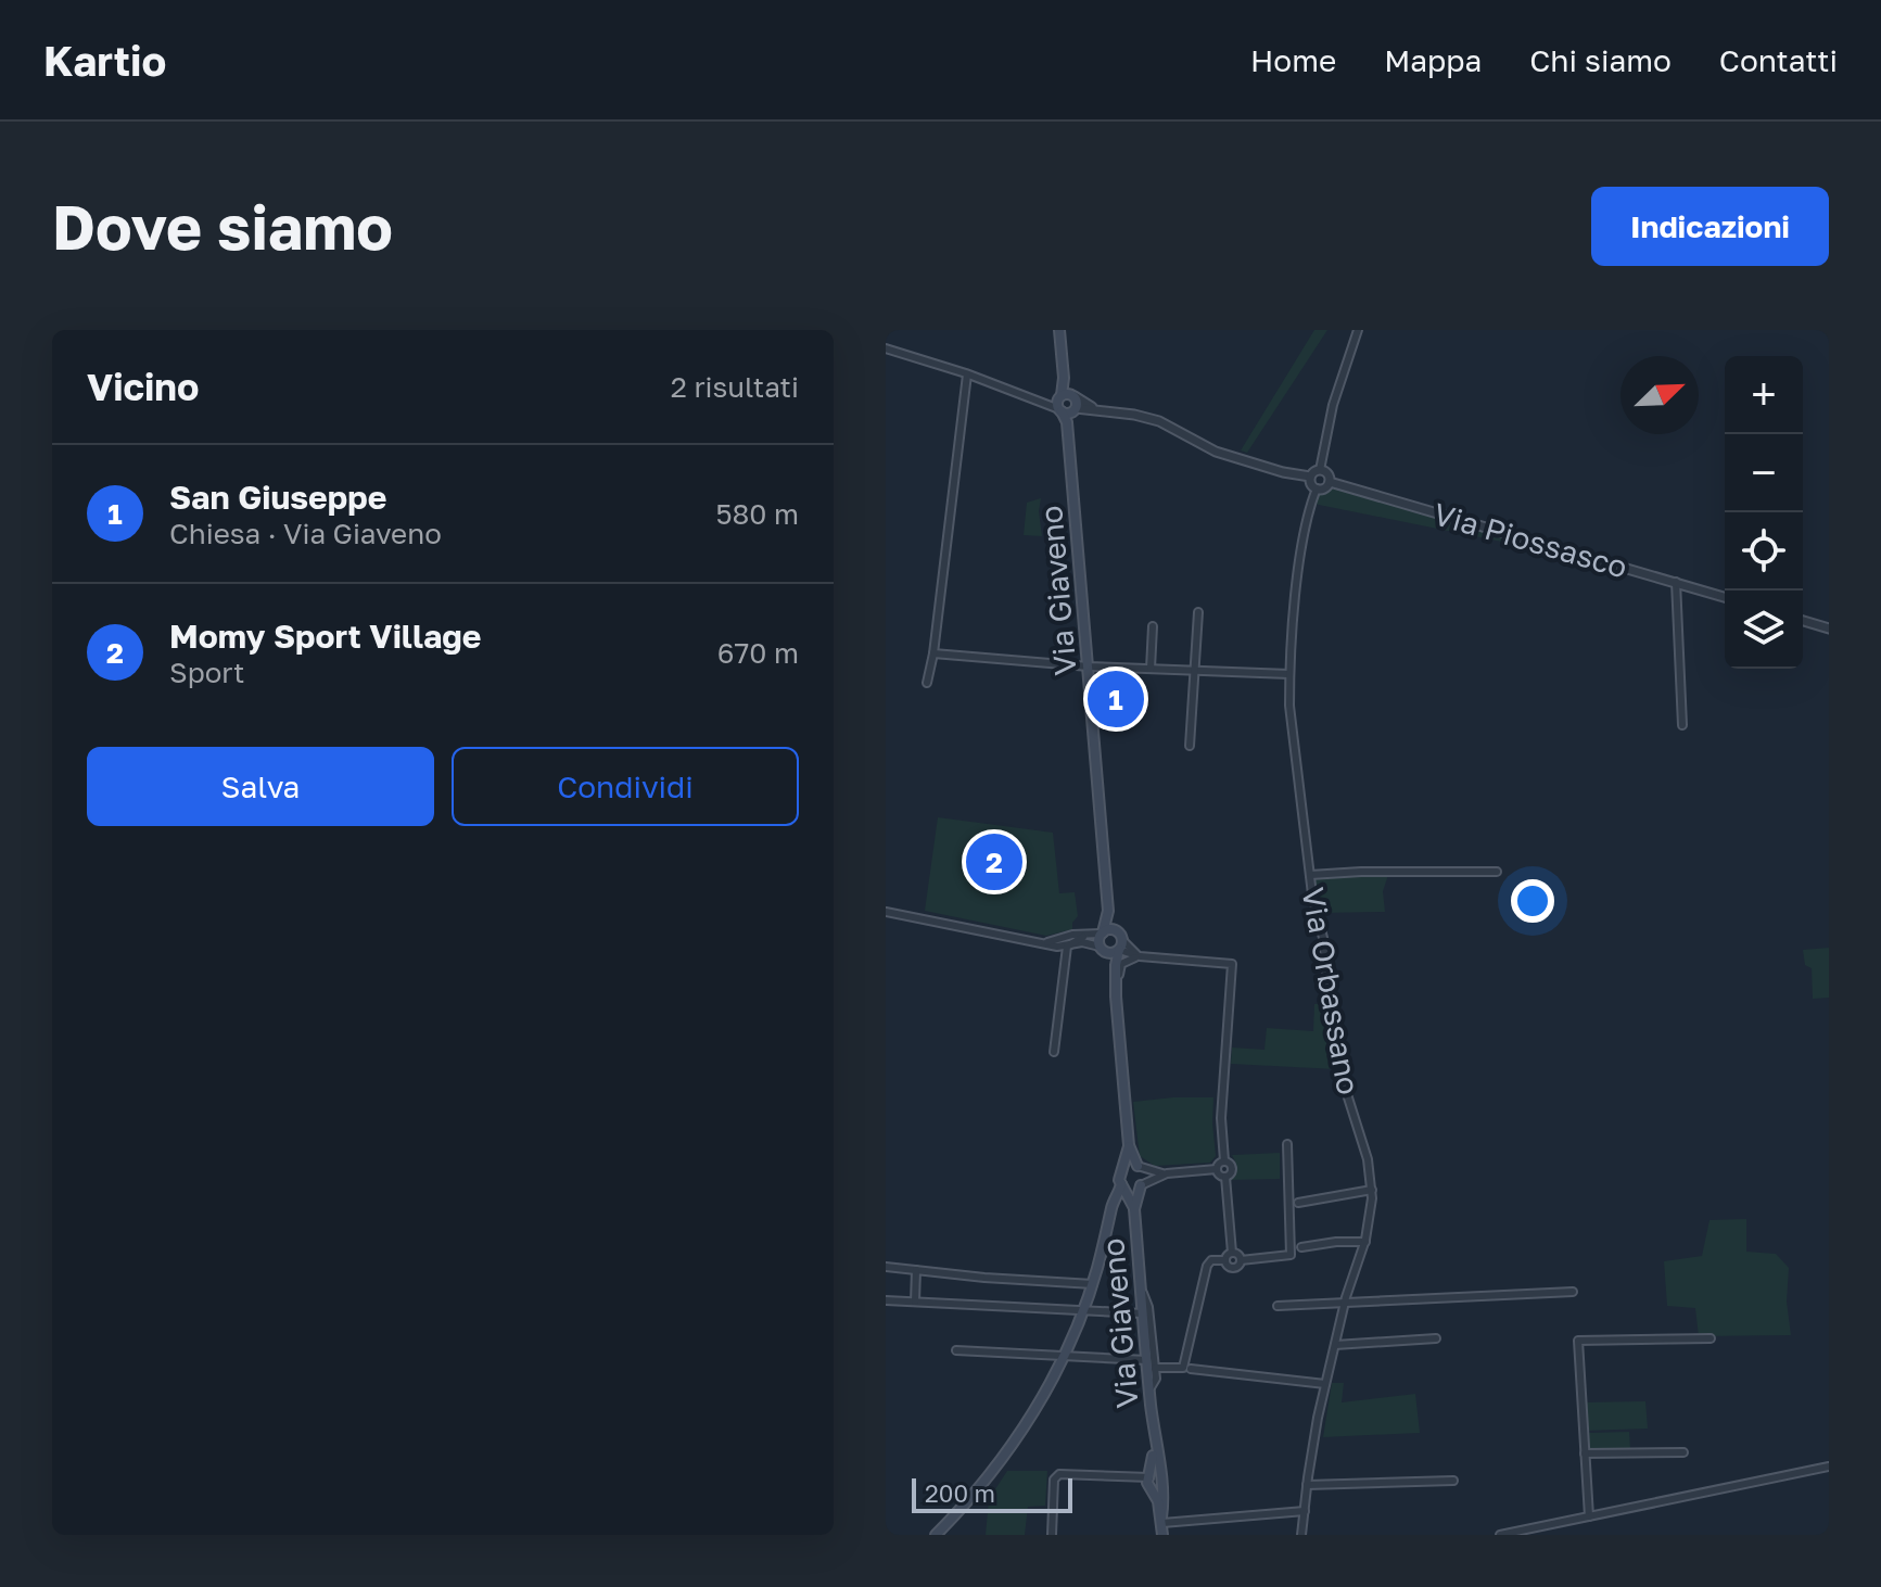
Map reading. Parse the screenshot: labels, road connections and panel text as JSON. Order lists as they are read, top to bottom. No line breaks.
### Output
{"streets":{"main road":["Via Giaveno"],"street":["Via Piossasco","Via Orbassano"]},"crossings":[["Via Piossasco","Via Orbassano"]],"scale_bar":"200 m","north":"top right","page":{"header":"Kartio","nav":["Home","Mappa","Chi siamo","Contatti"],"buttons":["Indicazioni",["Salva","Condividi"]],"title":"Dove siamo","heading":["Vicino","2 risultati"],"map_buttons":["+","−"],"list":[{"mark":"1","name":"San Giuseppe","note":"Chiesa · Via Giaveno","value":"580 m"},{"mark":"2","name":"Momy Sport Village","note":"Sport","value":"670 m"}],"pins":["1","2"],"scale":"200 m"}}
